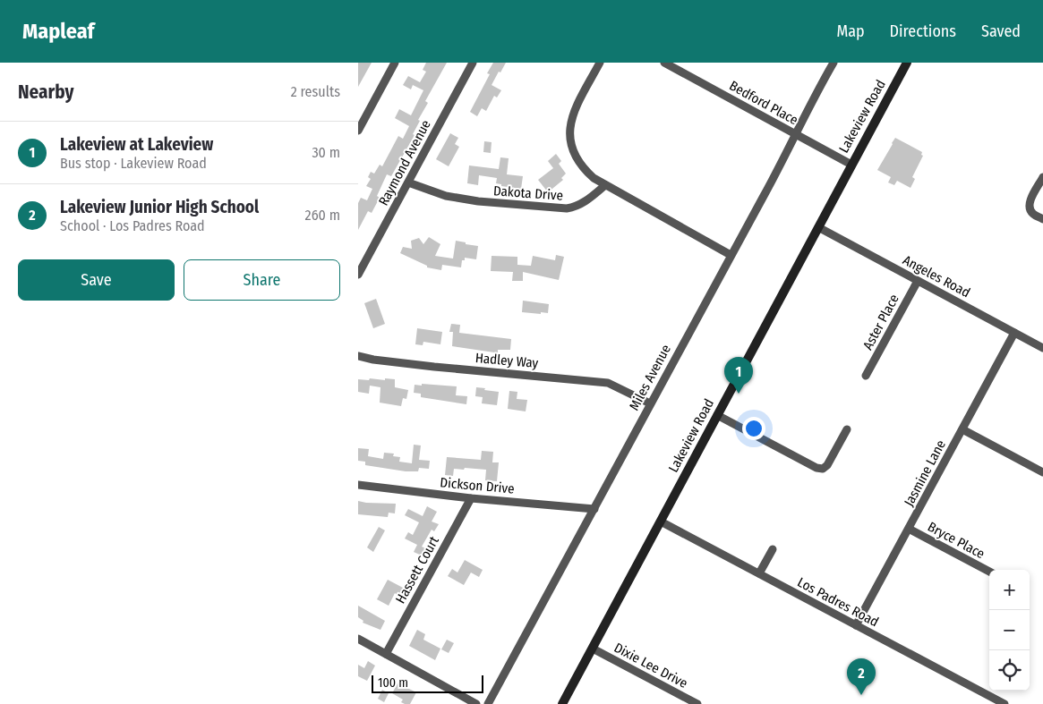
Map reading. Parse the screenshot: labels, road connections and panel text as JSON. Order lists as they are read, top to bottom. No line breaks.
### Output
{"streets":{"main road":["Lakeview Road"],"street":["Bedford Place","Raymond Avenue","Dakota Drive","Angeles Road","Aster Place","Hadley Way","Miles Avenue","Jasmine Lane","Dickson Drive","Bryce Place","Hassett Court","Los Padres Road","Dixie Lee Drive"]},"crossings":[["Bedford Place","Lakeview Road"],["Bedford Place","Miles Avenue"],["Lakeview Road","Angeles Road"],["Lakeview Road","Los Padres Road"],["Lakeview Road","Dixie Lee Drive"],["Raymond Avenue","Dakota Drive"],["Angeles Road","Aster Place"],["Angeles Road","Jasmine Lane"],["Hadley Way","Miles Avenue"],["Miles Avenue","Dickson Drive"],["Jasmine Lane","Bryce Place"],["Jasmine Lane","Los Padres Road"],["Dickson Drive","Hassett Court"]],"scale_bar":"100 m","page":{"header":"Mapleaf","nav":["Map","Directions","Saved"],"heading":["Nearby","2 results"],"list":[{"mark":"1","name":"Lakeview at Lakeview","note":"Bus stop · Lakeview Road","value":"30 m"},{"mark":"2","name":"Lakeview Junior High School","note":"School · Los Padres Road","value":"260 m"}],"buttons":["Save","Share"],"pins":["1","2"],"map_buttons":["+","−"],"scale":"100 m"}}
